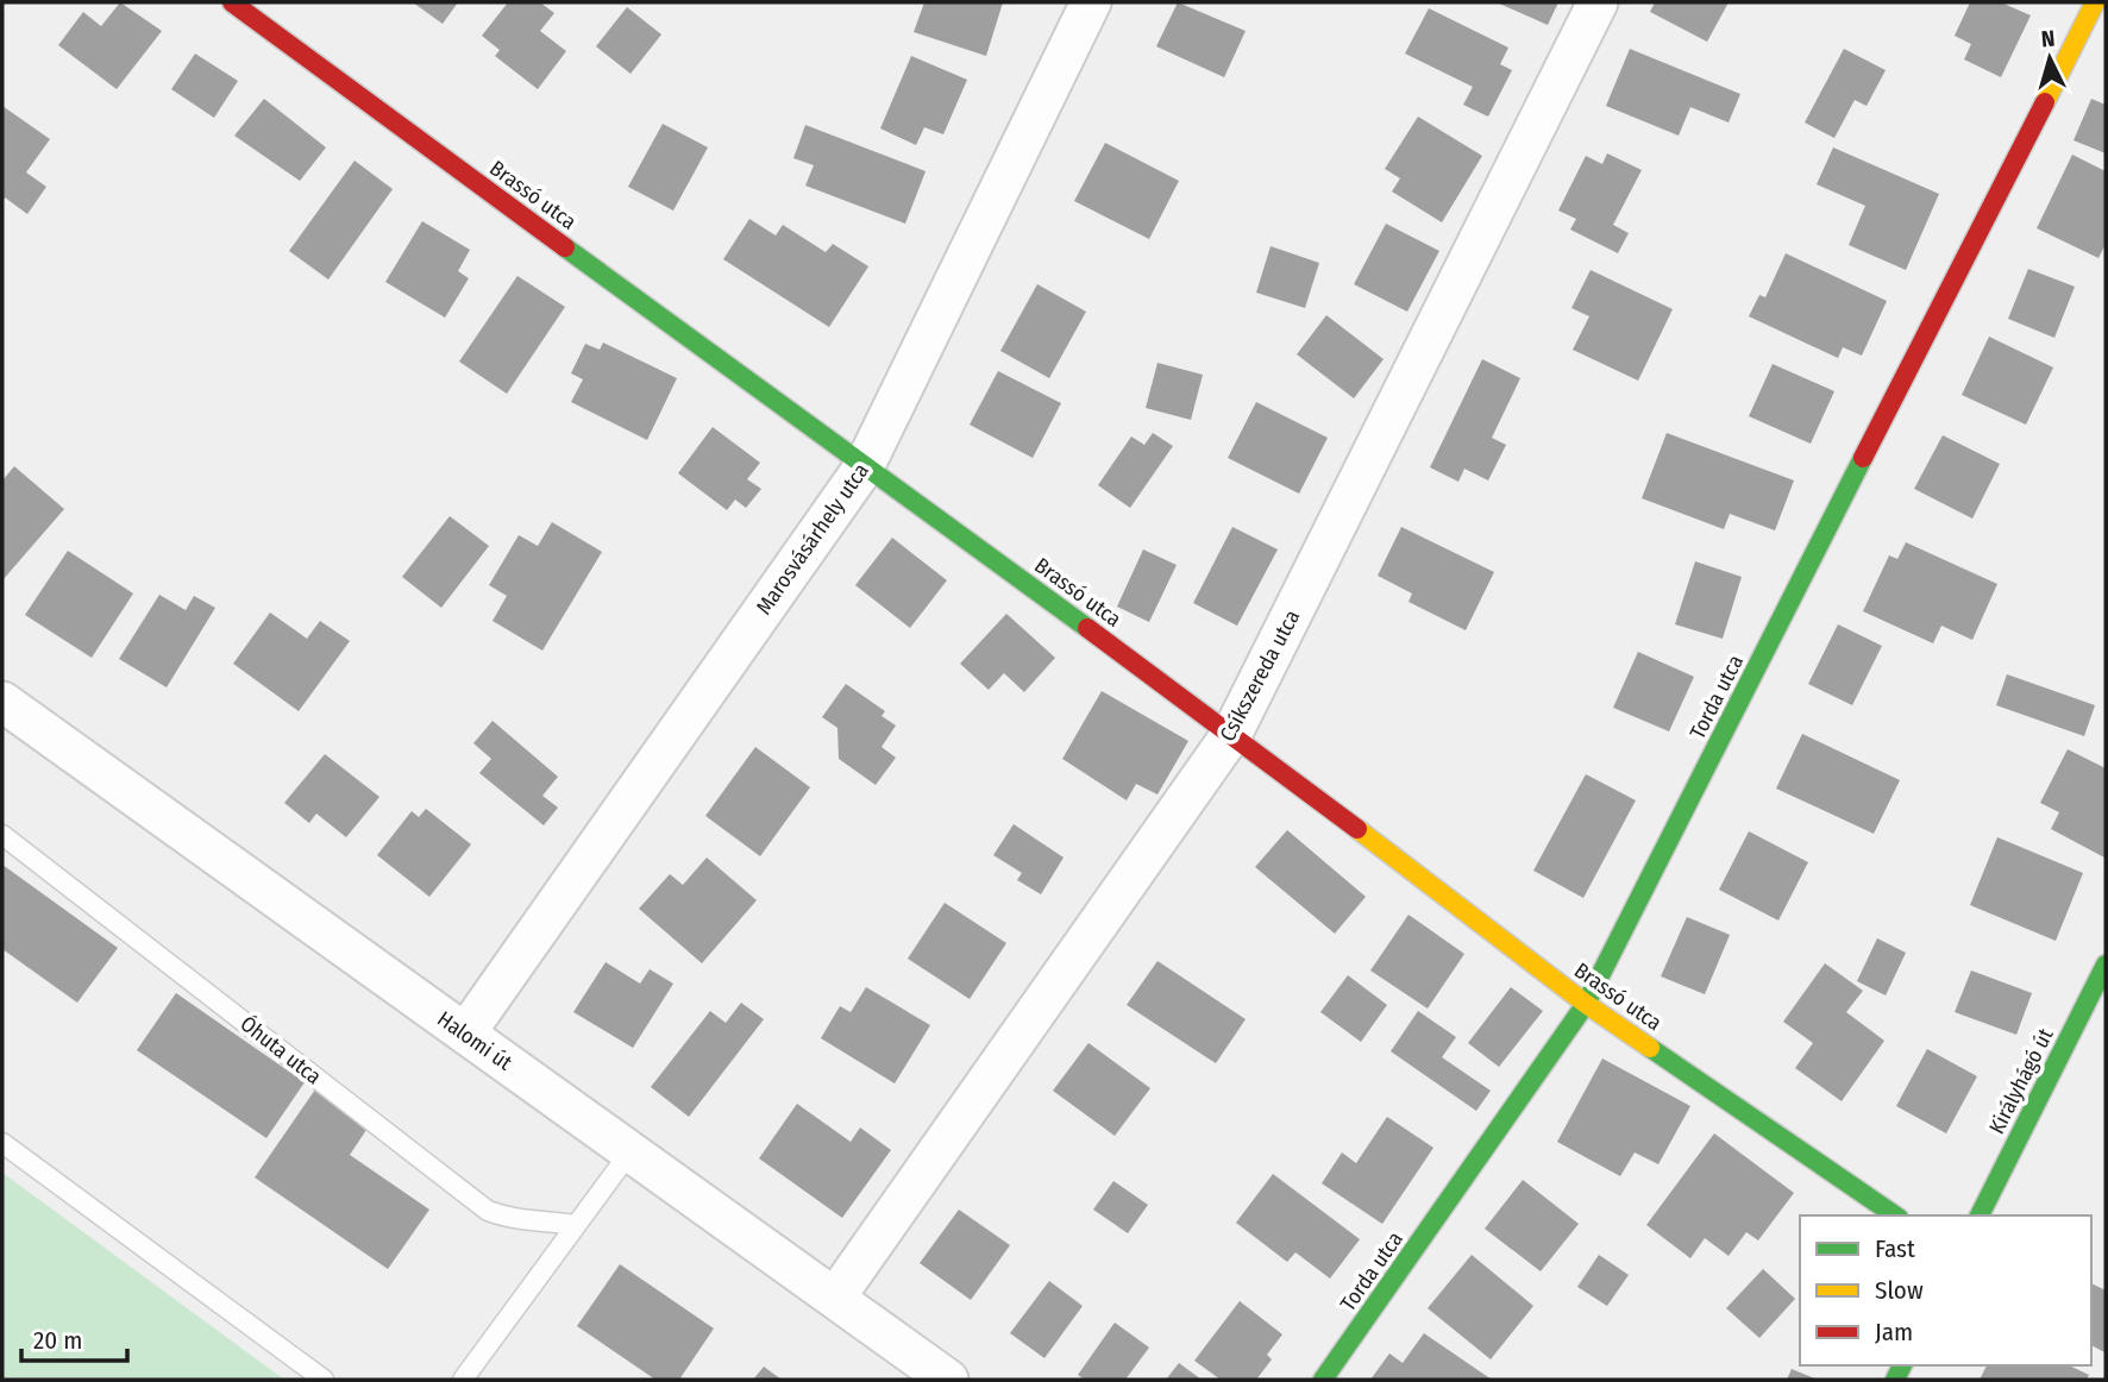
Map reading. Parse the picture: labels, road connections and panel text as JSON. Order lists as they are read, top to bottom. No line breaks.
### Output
{"streets":{"street":["Brassó utca","Marosvásárhely utca","Csíkszereda utca","Torda utca","Halomi út","Királyhágó út"],"lane":["Óhuta utca"]},"crossings":[["Brassó utca","Marosvásárhely utca"],["Brassó utca","Csíkszereda utca"],["Brassó utca","Torda utca"],["Marosvásárhely utca","Halomi út"],["Csíkszereda utca","Halomi út"]],"legend":["Fast","Slow","Jam"],"scale_bar":"20 m","north":"top"}
